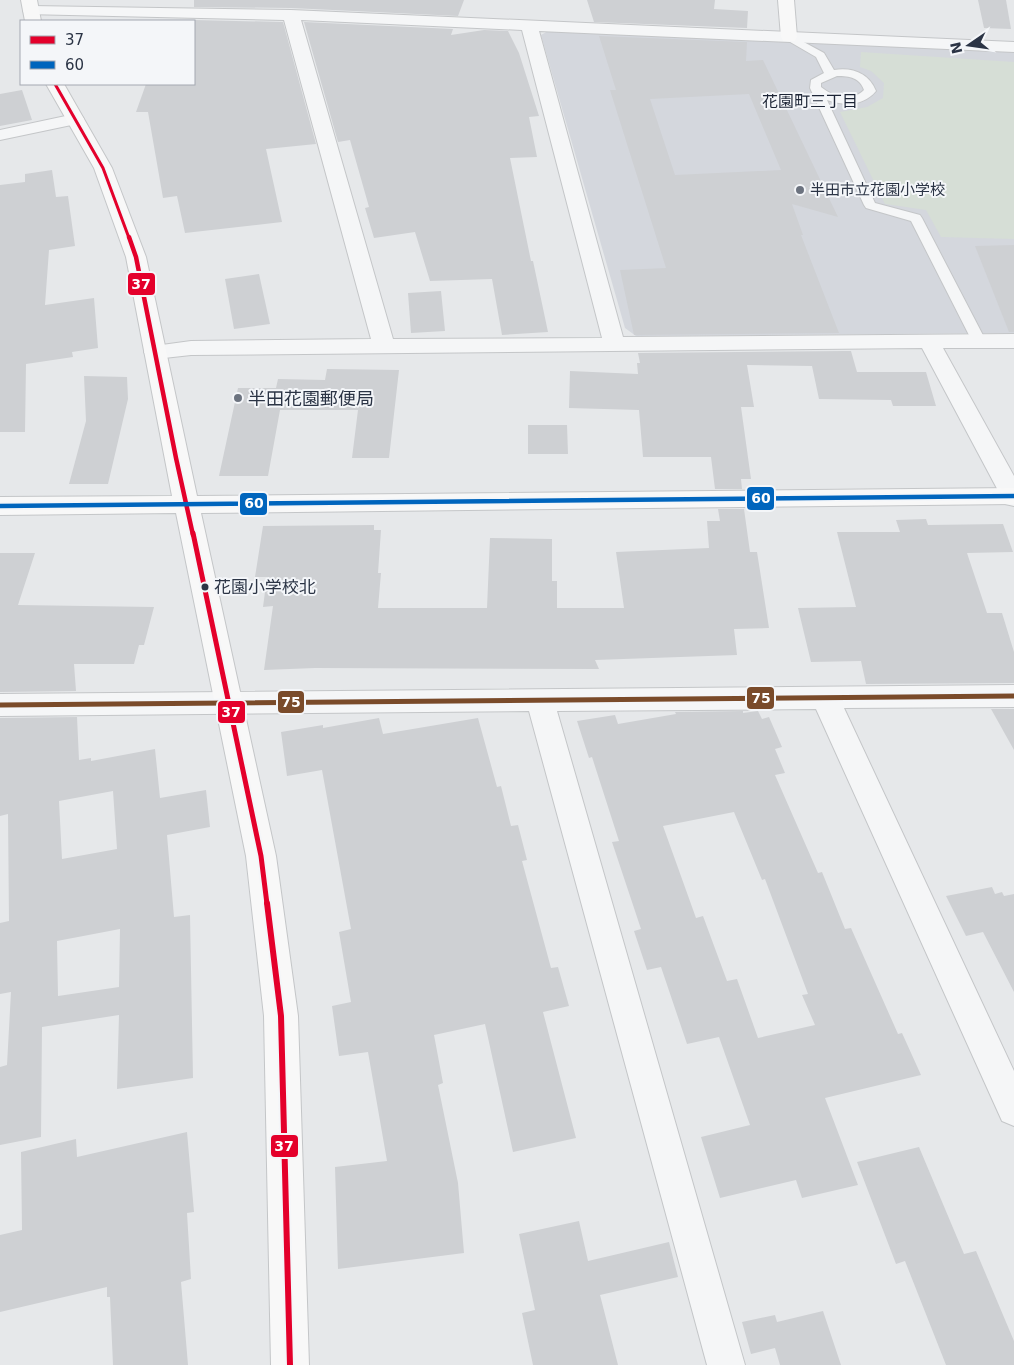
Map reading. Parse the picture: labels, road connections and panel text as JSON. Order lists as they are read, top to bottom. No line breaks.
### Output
{"districts":["花園町三丁目"],"places":["半田市立花園小学校","半田花園郵便局","花園小学校北"],"lines":["transit line 37","transit line 60","transit line 75"],"legend":["37","60"],"north":"left"}
